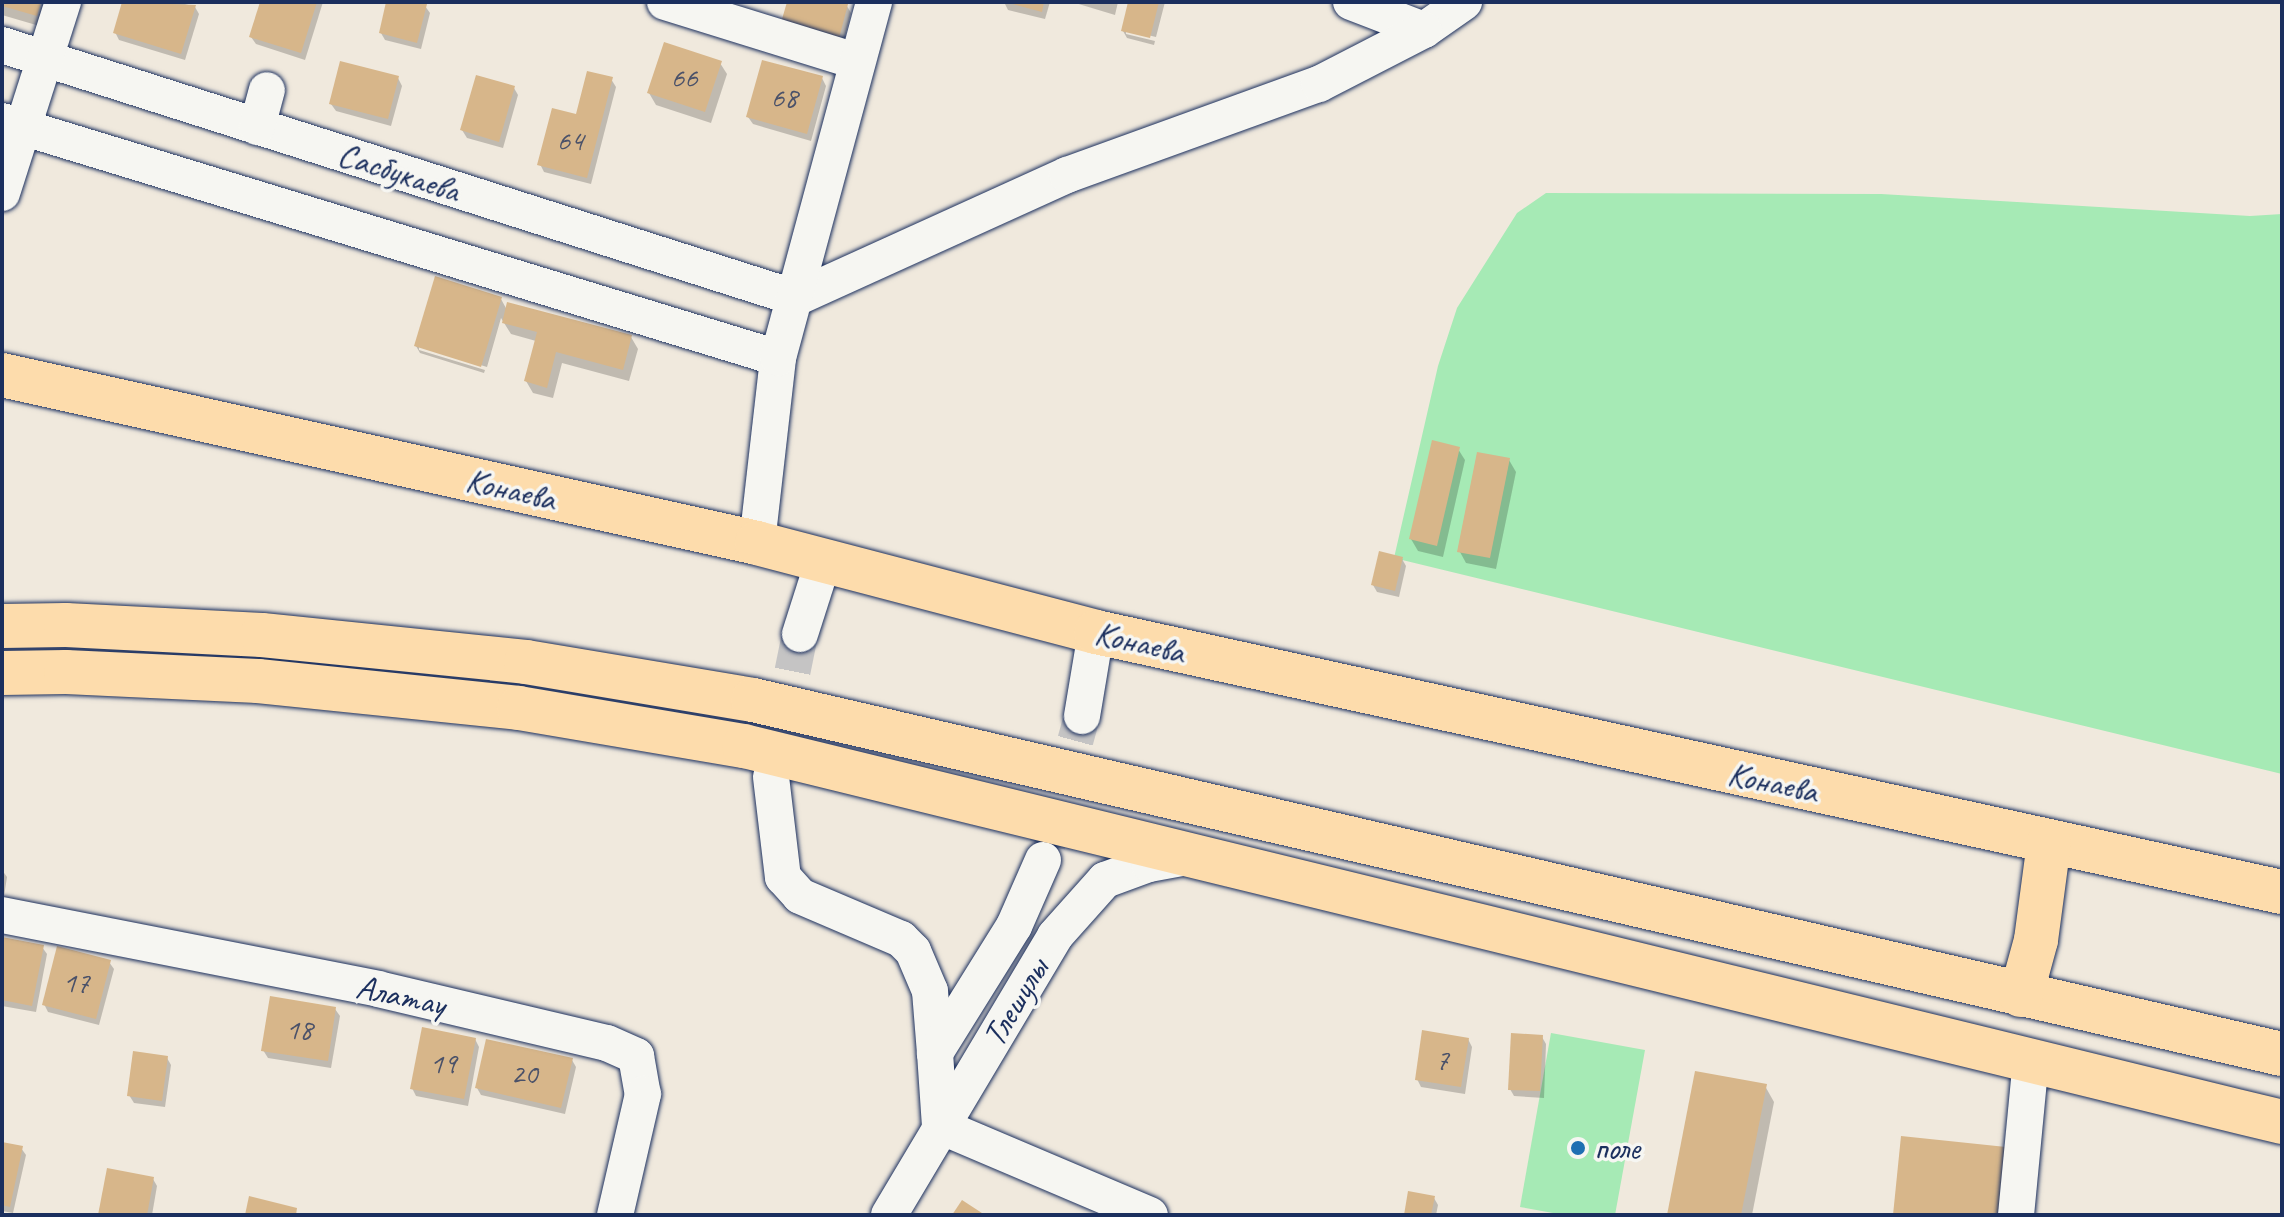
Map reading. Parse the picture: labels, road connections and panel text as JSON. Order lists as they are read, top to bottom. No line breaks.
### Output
{"streets":{"main road":["Конаева"],"street":["Сасбукаева","Алатау","Тлешулы"]},"places":["поле"],"house_numbers":["66","68","64","17","18","7","19","20"]}
